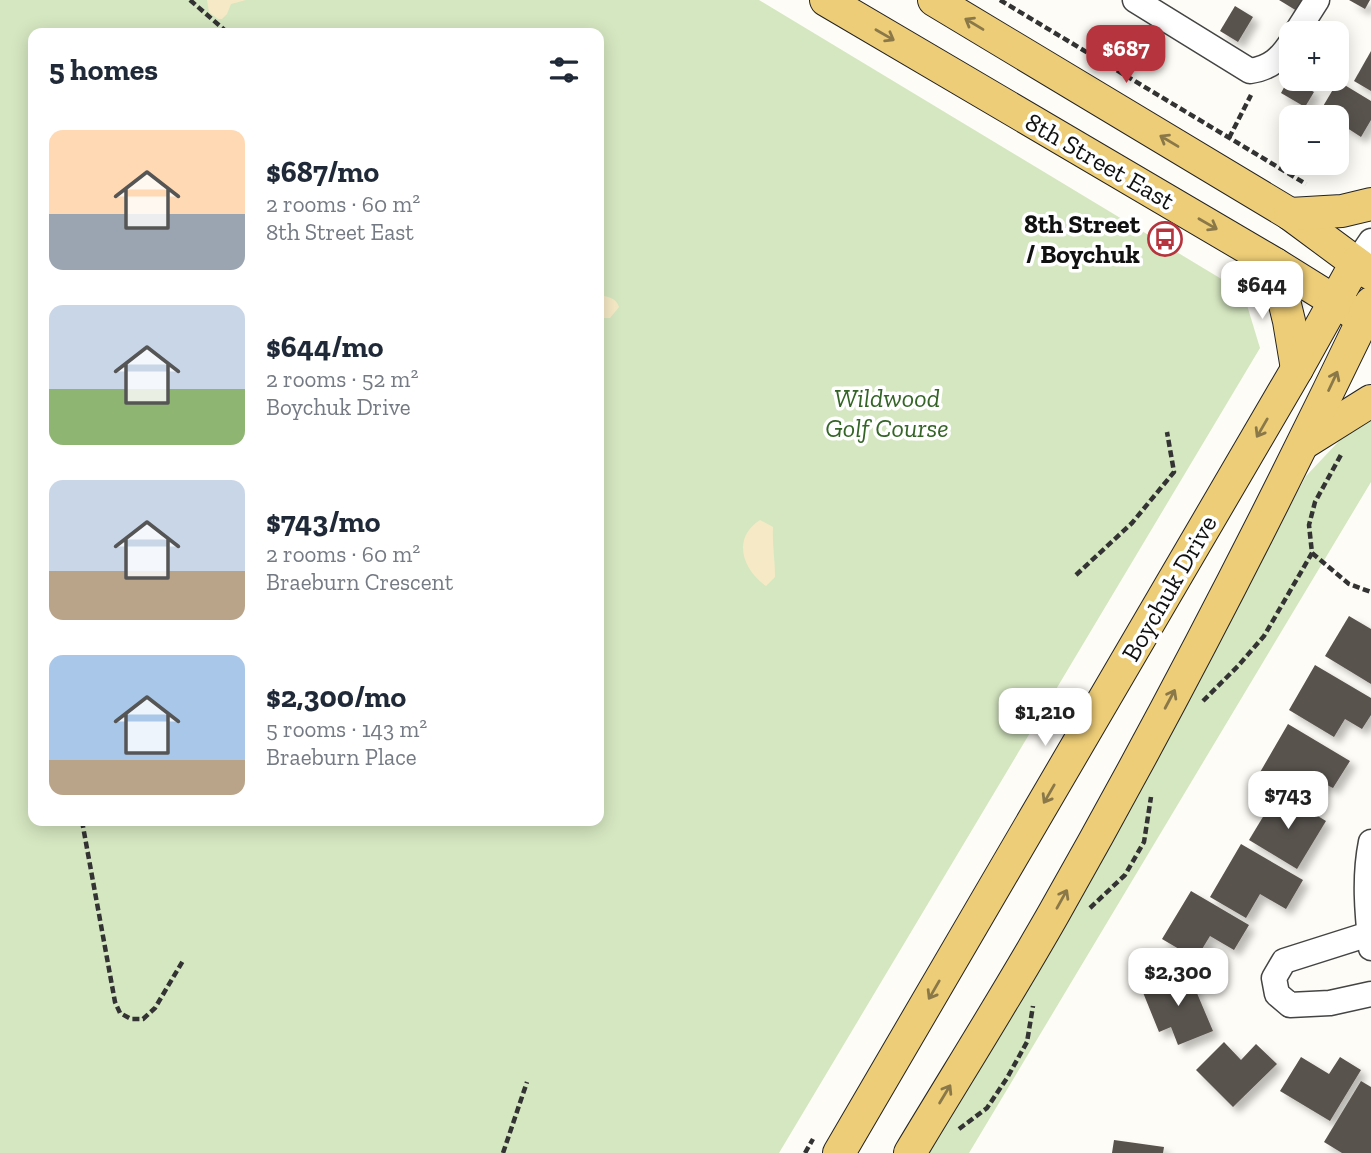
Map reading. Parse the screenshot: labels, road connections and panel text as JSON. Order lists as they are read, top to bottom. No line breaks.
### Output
{"streets":{"main road":["8th Street East","Boychuk Drive"]},"crossings":[["8th Street East","Boychuk Drive"]],"parks":["Wildwood Golf Course"],"places":{"bus stop":["8th Street / Boychuk"]},"page":{"map_buttons":["+","−"],"price":["$687","$644","$1,210","$743","$2,300"],"heading":"5 homes","list":[{"name":"$687/mo","note":"2 rooms · 60 m² · 8th Street East"},{"name":"$644/mo","note":"2 rooms · 52 m² · Boychuk Drive"},{"name":"$743/mo","note":"2 rooms · 60 m² · Braeburn Crescent"},{"name":"$2,300/mo","note":"5 rooms · 143 m² · Braeburn Place"}]}}
